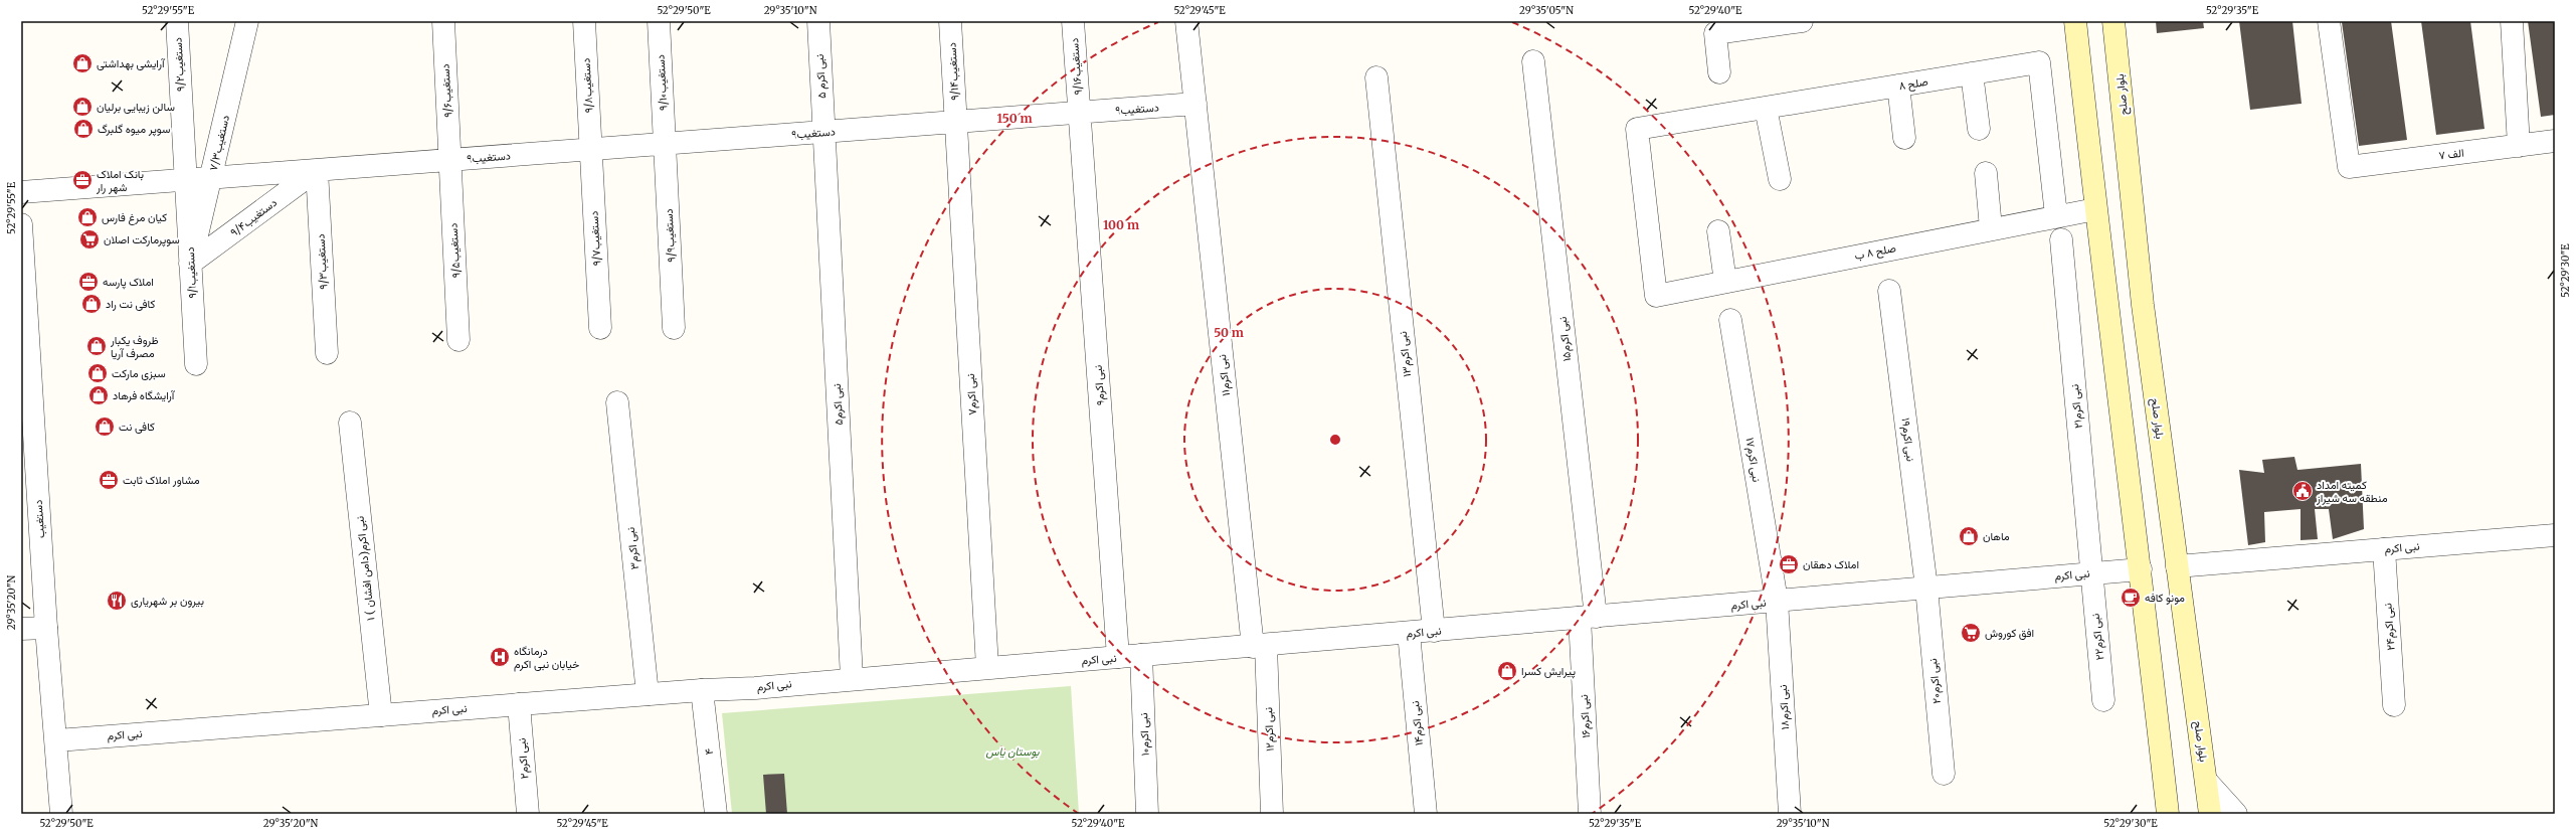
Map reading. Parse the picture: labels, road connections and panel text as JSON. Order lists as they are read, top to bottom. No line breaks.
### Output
{"streets":{"main road":["بلوار صلح"],"street":["دستغیب۹/۲","دستغیب۹/۱۶","دستغیب۹/۱۴","نبی اکرم ۵","دستغیب۹/۱۰","۸ صلح","دستغیب۹/۸","دستغیب۹/۶","دستغیب۹","دستغیب۷/۳","۷ الف","دستغیب۹/۴","دستغیب۹/۹","دستغیب۹/۷","۹/۵دستغیب","صلح ۸ ب","دستغیب۹/۳","دستغیب۹/۱","نبی اکرم۱۵","نبی اکرم۱۳","نبی اکرم۱۱","نبی اکرم۹","نبی اکرم۷","نبی اکرم۵","نبی اکرم۲۱","نبی اکرم۱۹","نبی اکرم۱۷","دستغیب","نبی اکرم","نبی اکرم۳","۱ نبی اکرم(دامن افشان )","نبی اکرم۲۴","نبی اکرم۲۲","نبی اکرم۲۰","نبی اکرم۱۸","نبی اکرم۱۶","نبی اکرم۱۴","نبی اکرم۱۲","نبی اکرم۱۰","۴","نبی اکرم۲"]},"crossings":[["دستغیب۹/۲","دستغیب۹"],["دستغیب۹/۲","دستغیب۹/۱"],["دستغیب۹/۱۶","دستغیب۹"],["دستغیب۹/۱۶","نبی اکرم۹"],["دستغیب۹/۱۴","دستغیب۹"],["دستغیب۹/۱۴","نبی اکرم۷"],["نبی اکرم ۵","دستغیب۹"],["نبی اکرم ۵","نبی اکرم۵"],["دستغیب۹/۱۰","دستغیب۹"],["دستغیب۹/۱۰","دستغیب۹/۹"],["۸ صلح","صلح ۸ ب"],["دستغیب۹/۸","دستغیب۹"],["دستغیب۹/۸","دستغیب۹/۷"],["دستغیب۹/۶","دستغیب۹"],["دستغیب۹/۶","۹/۵دستغیب"],["بلوار صلح","نبی اکرم"],["دستغیب۹","دستغیب۹/۴"],["دستغیب۹","دستغیب۹/۹"],["دستغیب۹","دستغیب۹/۷"],["دستغیب۹","۹/۵دستغیب"],["دستغیب۹","دستغیب۹/۳"],["دستغیب۹","دستغیب۹/۱"],["دستغیب۹","نبی اکرم۱۱"],["دستغیب۹","نبی اکرم۹"],["دستغیب۹","نبی اکرم۷"],["دستغیب۹","نبی اکرم۵"],["دستغیب۷/۳","دستغیب۹/۴"],["دستغیب۷/۳","دستغیب۹/۱"],["دستغیب۹/۴","دستغیب۹/۳"],["دستغیب۹/۴","دستغیب۹/۱"],["نبی اکرم۱۵","نبی اکرم"],["نبی اکرم۱۵","نبی اکرم۱۶"],["نبی اکرم۱۳","نبی اکرم"],["نبی اکرم۱۱","نبی اکرم"],["نبی اکرم۱۱","نبی اکرم۱۲"],["نبی اکرم۹","نبی اکرم"],["نبی اکرم۷","نبی اکرم"],["نبی اکرم۵","نبی اکرم"],["نبی اکرم۲۱","نبی اکرم"],["نبی اکرم۲۱","نبی اکرم۲۲"],["نبی اکرم۱۹","نبی اکرم"],["نبی اکرم۱۹","نبی اکرم۲۰"],["نبی اکرم۱۷","نبی اکرم"],["نبی اکرم۱۷","نبی اکرم۱۸"],["دستغیب","نبی اکرم"],["نبی اکرم","نبی اکرم۳"],["نبی اکرم","۱ نبی اکرم(دامن افشان )"],["نبی اکرم","نبی اکرم۲۴"],["نبی اکرم","نبی اکرم۲۲"],["نبی اکرم","نبی اکرم۲۰"],["نبی اکرم","نبی اکرم۱۸"],["نبی اکرم","نبی اکرم۱۶"],["نبی اکرم","نبی اکرم۱۴"],["نبی اکرم","نبی اکرم۱۲"],["نبی اکرم","نبی اکرم۱۰"],["نبی اکرم","۴"],["نبی اکرم","نبی اکرم۲"]],"parks":["بوستان یاس"],"places":{"shop":["آرایشی بهداشتی","سالن زیبایی برلیان","سوپر میوه گلبرگ","کیان مرغ فارس","کافی نت راد","ظروف یکبار مصرف آریا","سبزی مارکت","آرایشگاه فرهاد","کافی نت","ماهان","پیرایش کسرا"],"office":["بانک املاک شهر رار","املاک پارسه","مشاور املاک ثابت","املاک دهقان"],"supermarket":["سوپرمارکت اصلان","افق کوروش"],"public building":["کمیته امداد منطقه سه شیراز"],"cafe":["مونو کافه"],"restaurant":["بیرون بر شهریاری"],"hospital":["درمانگاه خیابان نبی اکرم"]},"coordinates":["52°29'55\"E","52°29'50\"E","29°35'10\"N","52°29'45\"E","29°35'05\"N","52°29'40\"E","52°29'35\"E","52°29'30\"E","29°35'20\"N"],"rings":["150 m","100 m","50 m"]}
